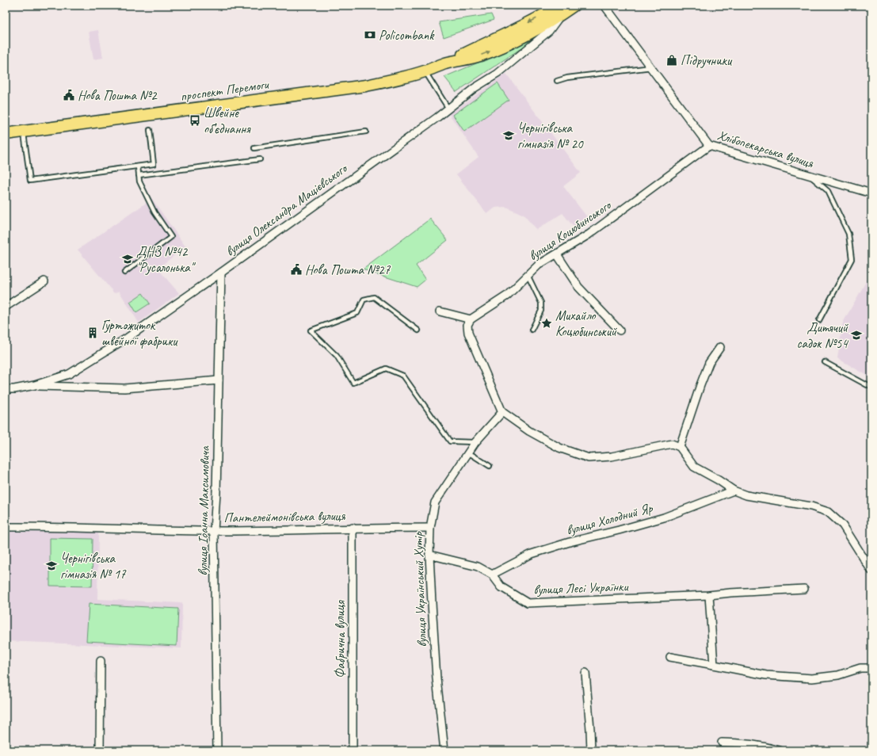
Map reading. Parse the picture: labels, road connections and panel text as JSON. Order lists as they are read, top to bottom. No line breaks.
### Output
{"streets":{"main road":["проспект Перемоги"],"street":["Хлібопекарська вулиця","вулиця Олександра Мацієвського","вулиця Коцюбинського","вулиця Іоанна Максимовича","Пантелеймонівська вулиця","вулиця Холодний Яр","вулиця Лесі Українки","вулиця Український Хутір","Фабрична вулиця"]},"crossings":[["проспект Перемоги","вулиця Олександра Мацієвського"],["Хлібопекарська вулиця","вулиця Коцюбинського"],["вулиця Олександра Мацієвського","вулиця Іоанна Максимовича"],["вулиця Іоанна Максимовича","Пантелеймонівська вулиця"],["Пантелеймонівська вулиця","вулиця Український Хутір"],["Пантелеймонівська вулиця","Фабрична вулиця"],["вулиця Холодний Яр","вулиця Лесі Українки"],["вулиця Лесі Українки","вулиця Український Хутір"]],"places":{"bank":["Policombank"],"shop":["Підручники"],"public building":["Нова Пошта №2","Нова Пошта №27"],"bus stop":["Швейне об’єднання"],"school or university":["Чернігівська гімназія № 20","ДНЗ №42 \"Русалонька\"","Дитячий садок №54","Чернігівська гімназія № 17"],"place":["Михайло Коцюбинський"],"building":["Гуртожиток швейної фабрики"]}}
